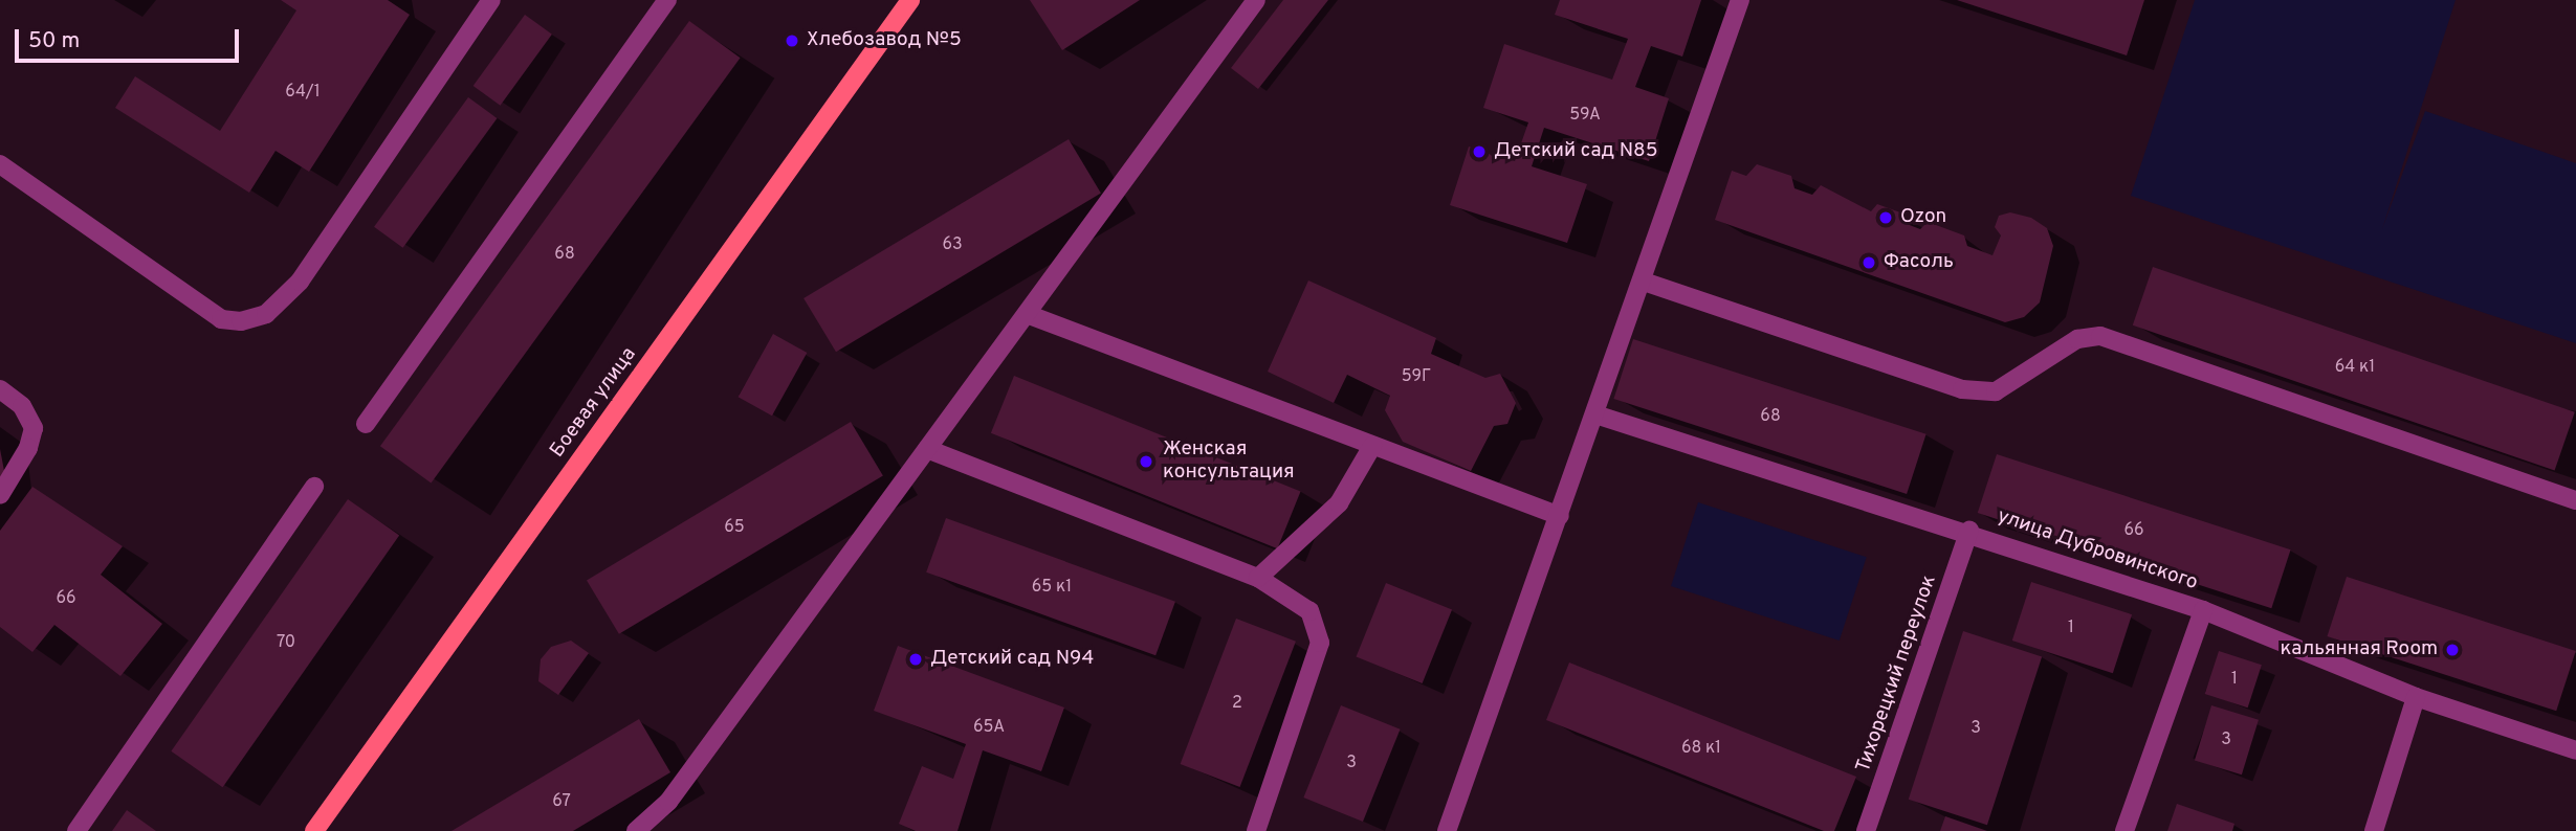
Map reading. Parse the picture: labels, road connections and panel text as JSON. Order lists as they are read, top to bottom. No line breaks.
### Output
{"streets":{"main road":["Боевая улица"],"street":["улица Дубровинского","Тихорецкий переулок"]},"crossings":[["улица Дубровинского","Тихорецкий переулок"]],"places":["Хлебозавод №5","Детский сад N85","Ozon","Фасоль","Женская консультация","кальянная Room","Детский сад N94"],"house_numbers":["64/1","59А","63","68","64 к1","59Г","68","65","66","65 к1","66","1","70","1","2","65А","3","3","68 к1","3","67"],"scale_bar":"50 m"}
